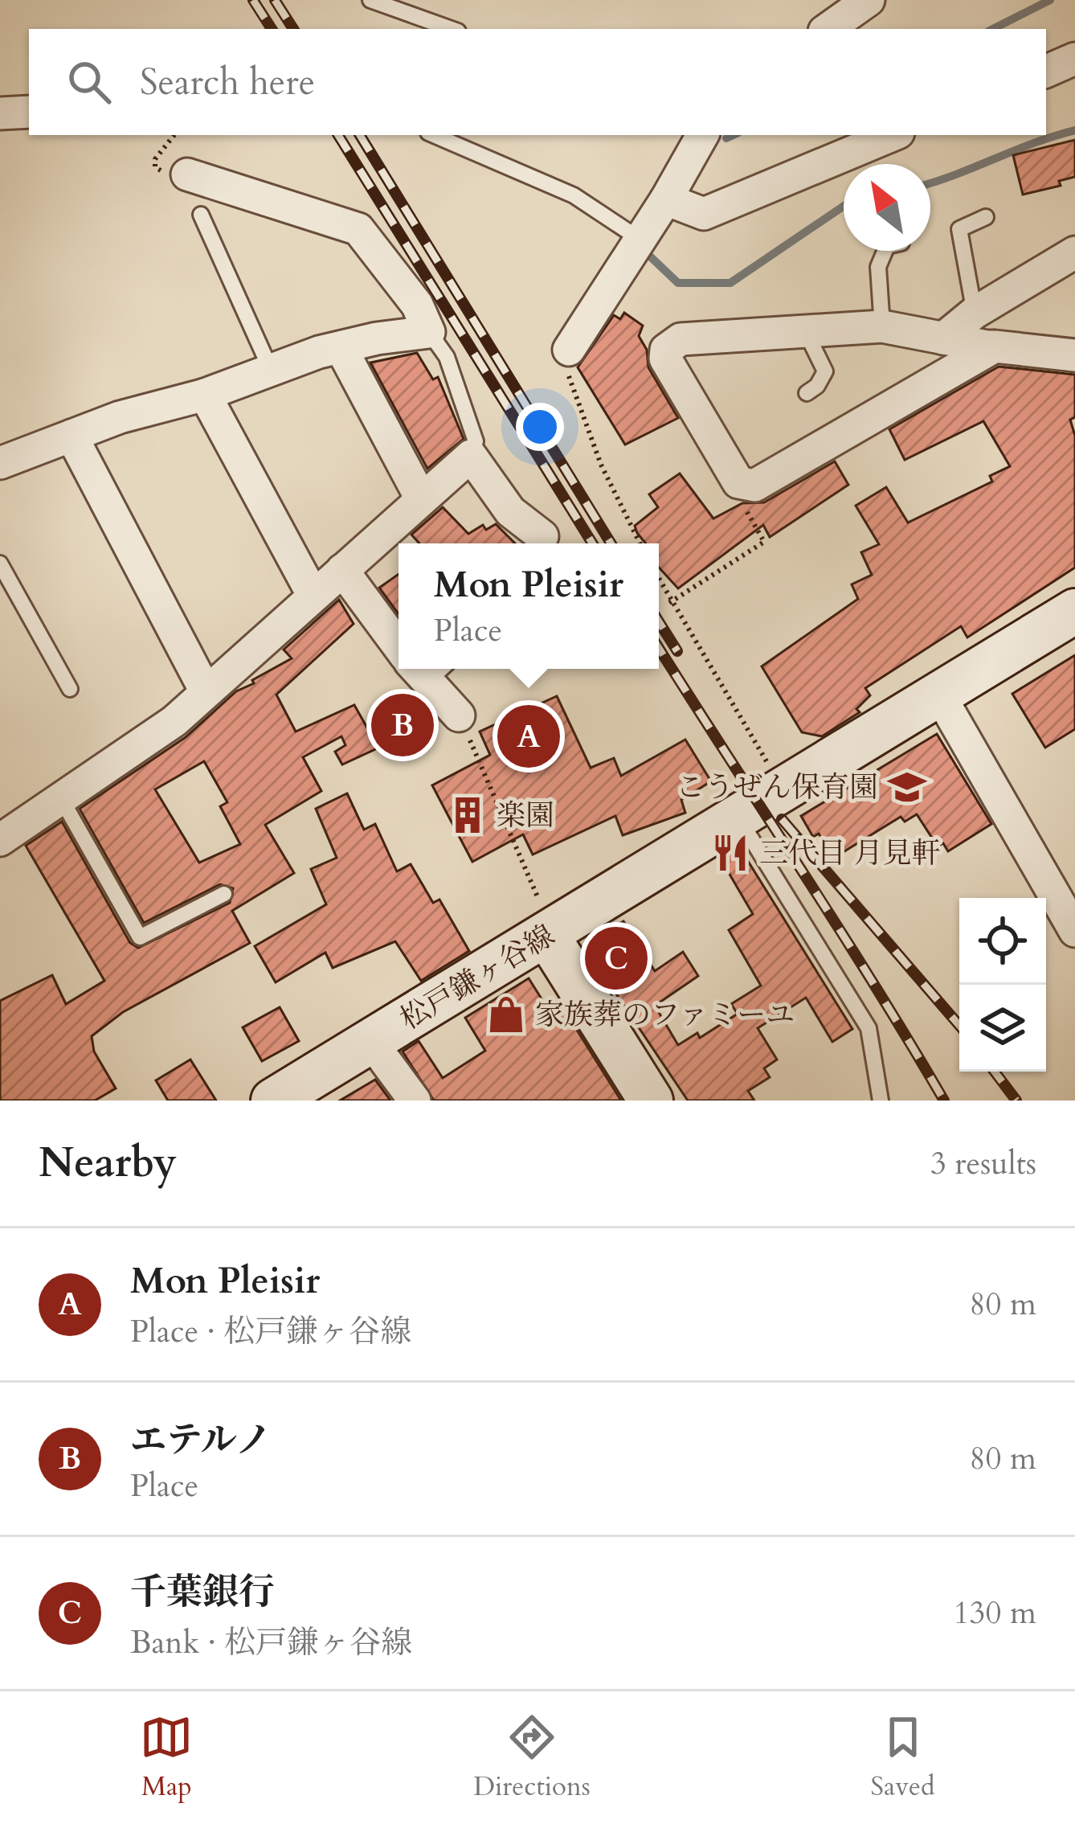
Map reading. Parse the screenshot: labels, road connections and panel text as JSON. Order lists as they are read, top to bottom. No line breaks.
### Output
{"streets":{"main road":["松戸鎌ヶ谷線"]},"places":{"school or university":["こうぜん保育園"],"building":["楽園"],"restaurant":["三代目 月見軒"],"shop":["家族葬のファミーユ"]},"north":"top left","page":{"search":"Search here","popup":["Mon Pleisir","Place"],"pins":["B","A","C"],"heading":["Nearby","3 results"],"list":[{"mark":"A","name":"Mon Pleisir","note":"Place · 松戸鎌ヶ谷線","value":"80 m"},{"mark":"B","name":"エテルノ","note":"Place","value":"80 m"},{"mark":"C","name":"千葉銀行","note":"Bank · 松戸鎌ヶ谷線","value":"130 m"}],"nav":["Map","Directions","Saved"]}}
